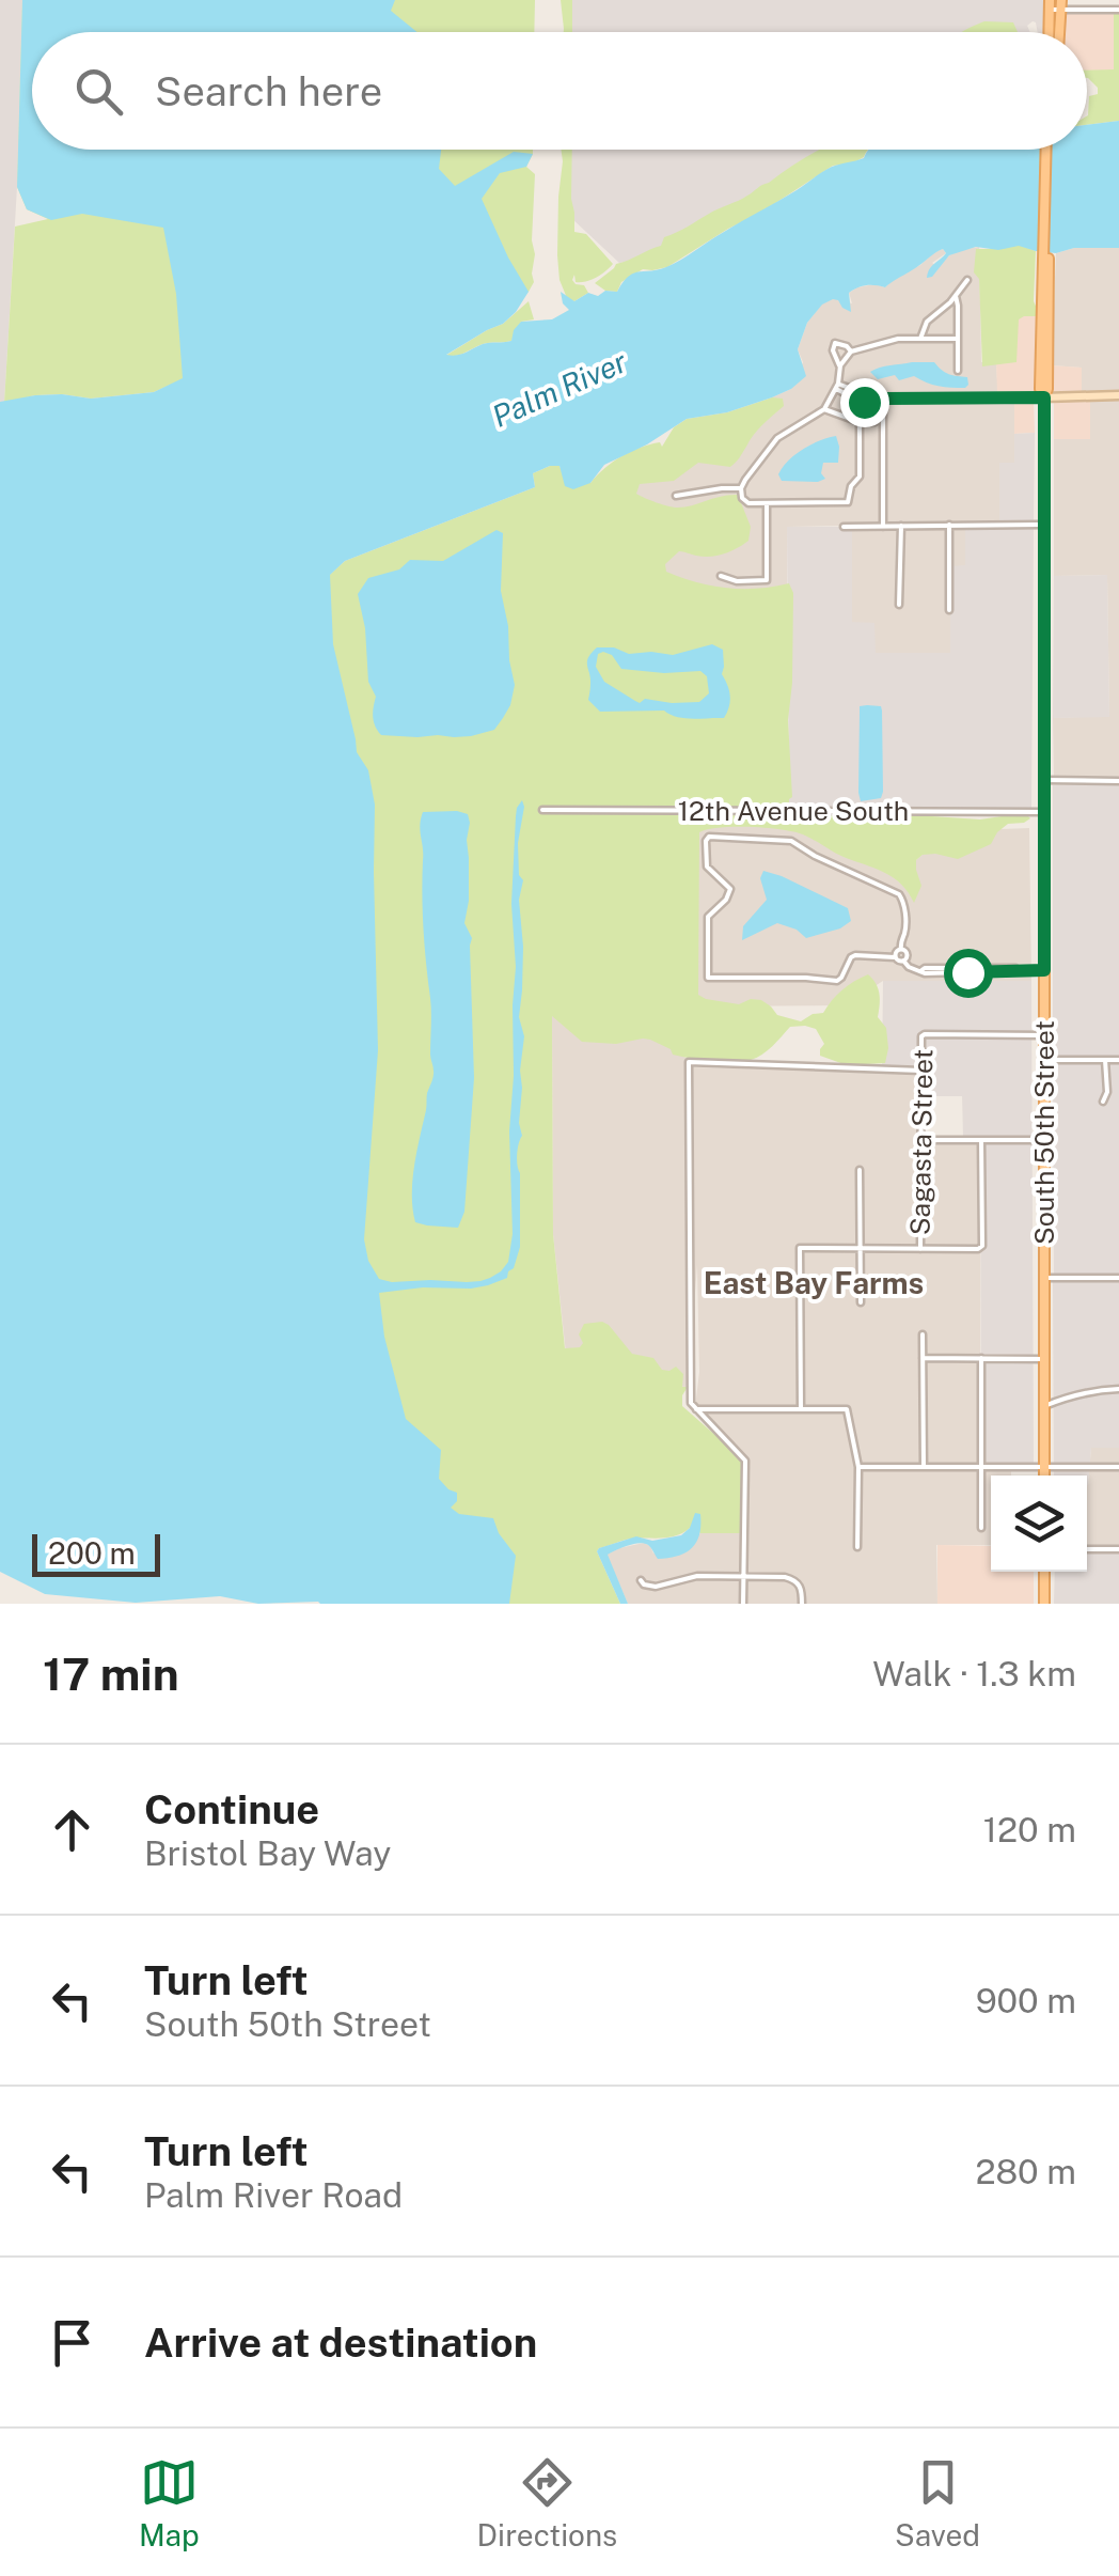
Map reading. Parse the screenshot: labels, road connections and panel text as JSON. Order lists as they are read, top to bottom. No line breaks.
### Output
{"streets":{"main road":["South 50th Street"],"street":["12th Avenue South","Sagasta Street"]},"crossings":[["12th Avenue South","South 50th Street"],["South 50th Street","Sagasta Street"]],"districts":["East Bay Farms"],"water":["Palm River"],"scale_bar":"200 m","page":{"search":"Search here","scale":"200 m","heading":["17 min","Walk · 1.3 km"],"list":[["Continue","Bristol Bay Way","120 m"],["Turn left","South 50th Street","900 m"],["Turn left","Palm River Road","280 m"],"Arrive at destination"],"nav":["Map","Directions","Saved"]}}
